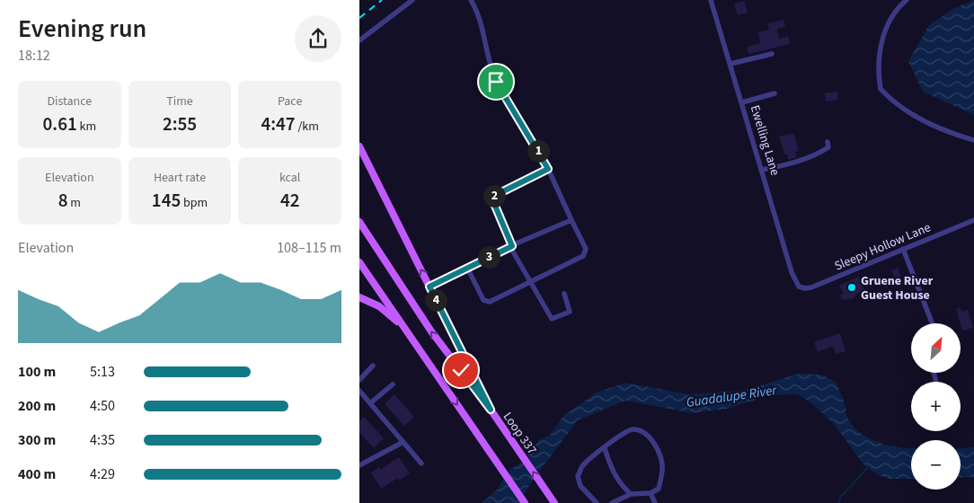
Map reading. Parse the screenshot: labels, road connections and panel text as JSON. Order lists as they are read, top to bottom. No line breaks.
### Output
{"streets":{"main road":["Loop 337"],"street":["Ewelling Lane","Sleepy Hollow Lane"]},"crossings":[["Ewelling Lane","Sleepy Hollow Lane"]],"water":["Guadalupe River"],"places":["Gruene River Guest House"],"north":"top right","page":{"heading":["Evening run","18:12"],"stats":[["Distance","0.61 km"],["Time","2:55"],["Pace","4:47 /km"],["Elevation","8 m"],["Heart rate","145 bpm"],["kcal","42"]],"pins":["1","2","3","4"],"chart":["Elevation","108–115 m"],"map_buttons":["+","−"],"list":[{"name":"100 m","note":"5:13"},{"name":"200 m","note":"4:50"},{"name":"300 m","note":"4:35"},{"name":"400 m","note":"4:29"}]}}
